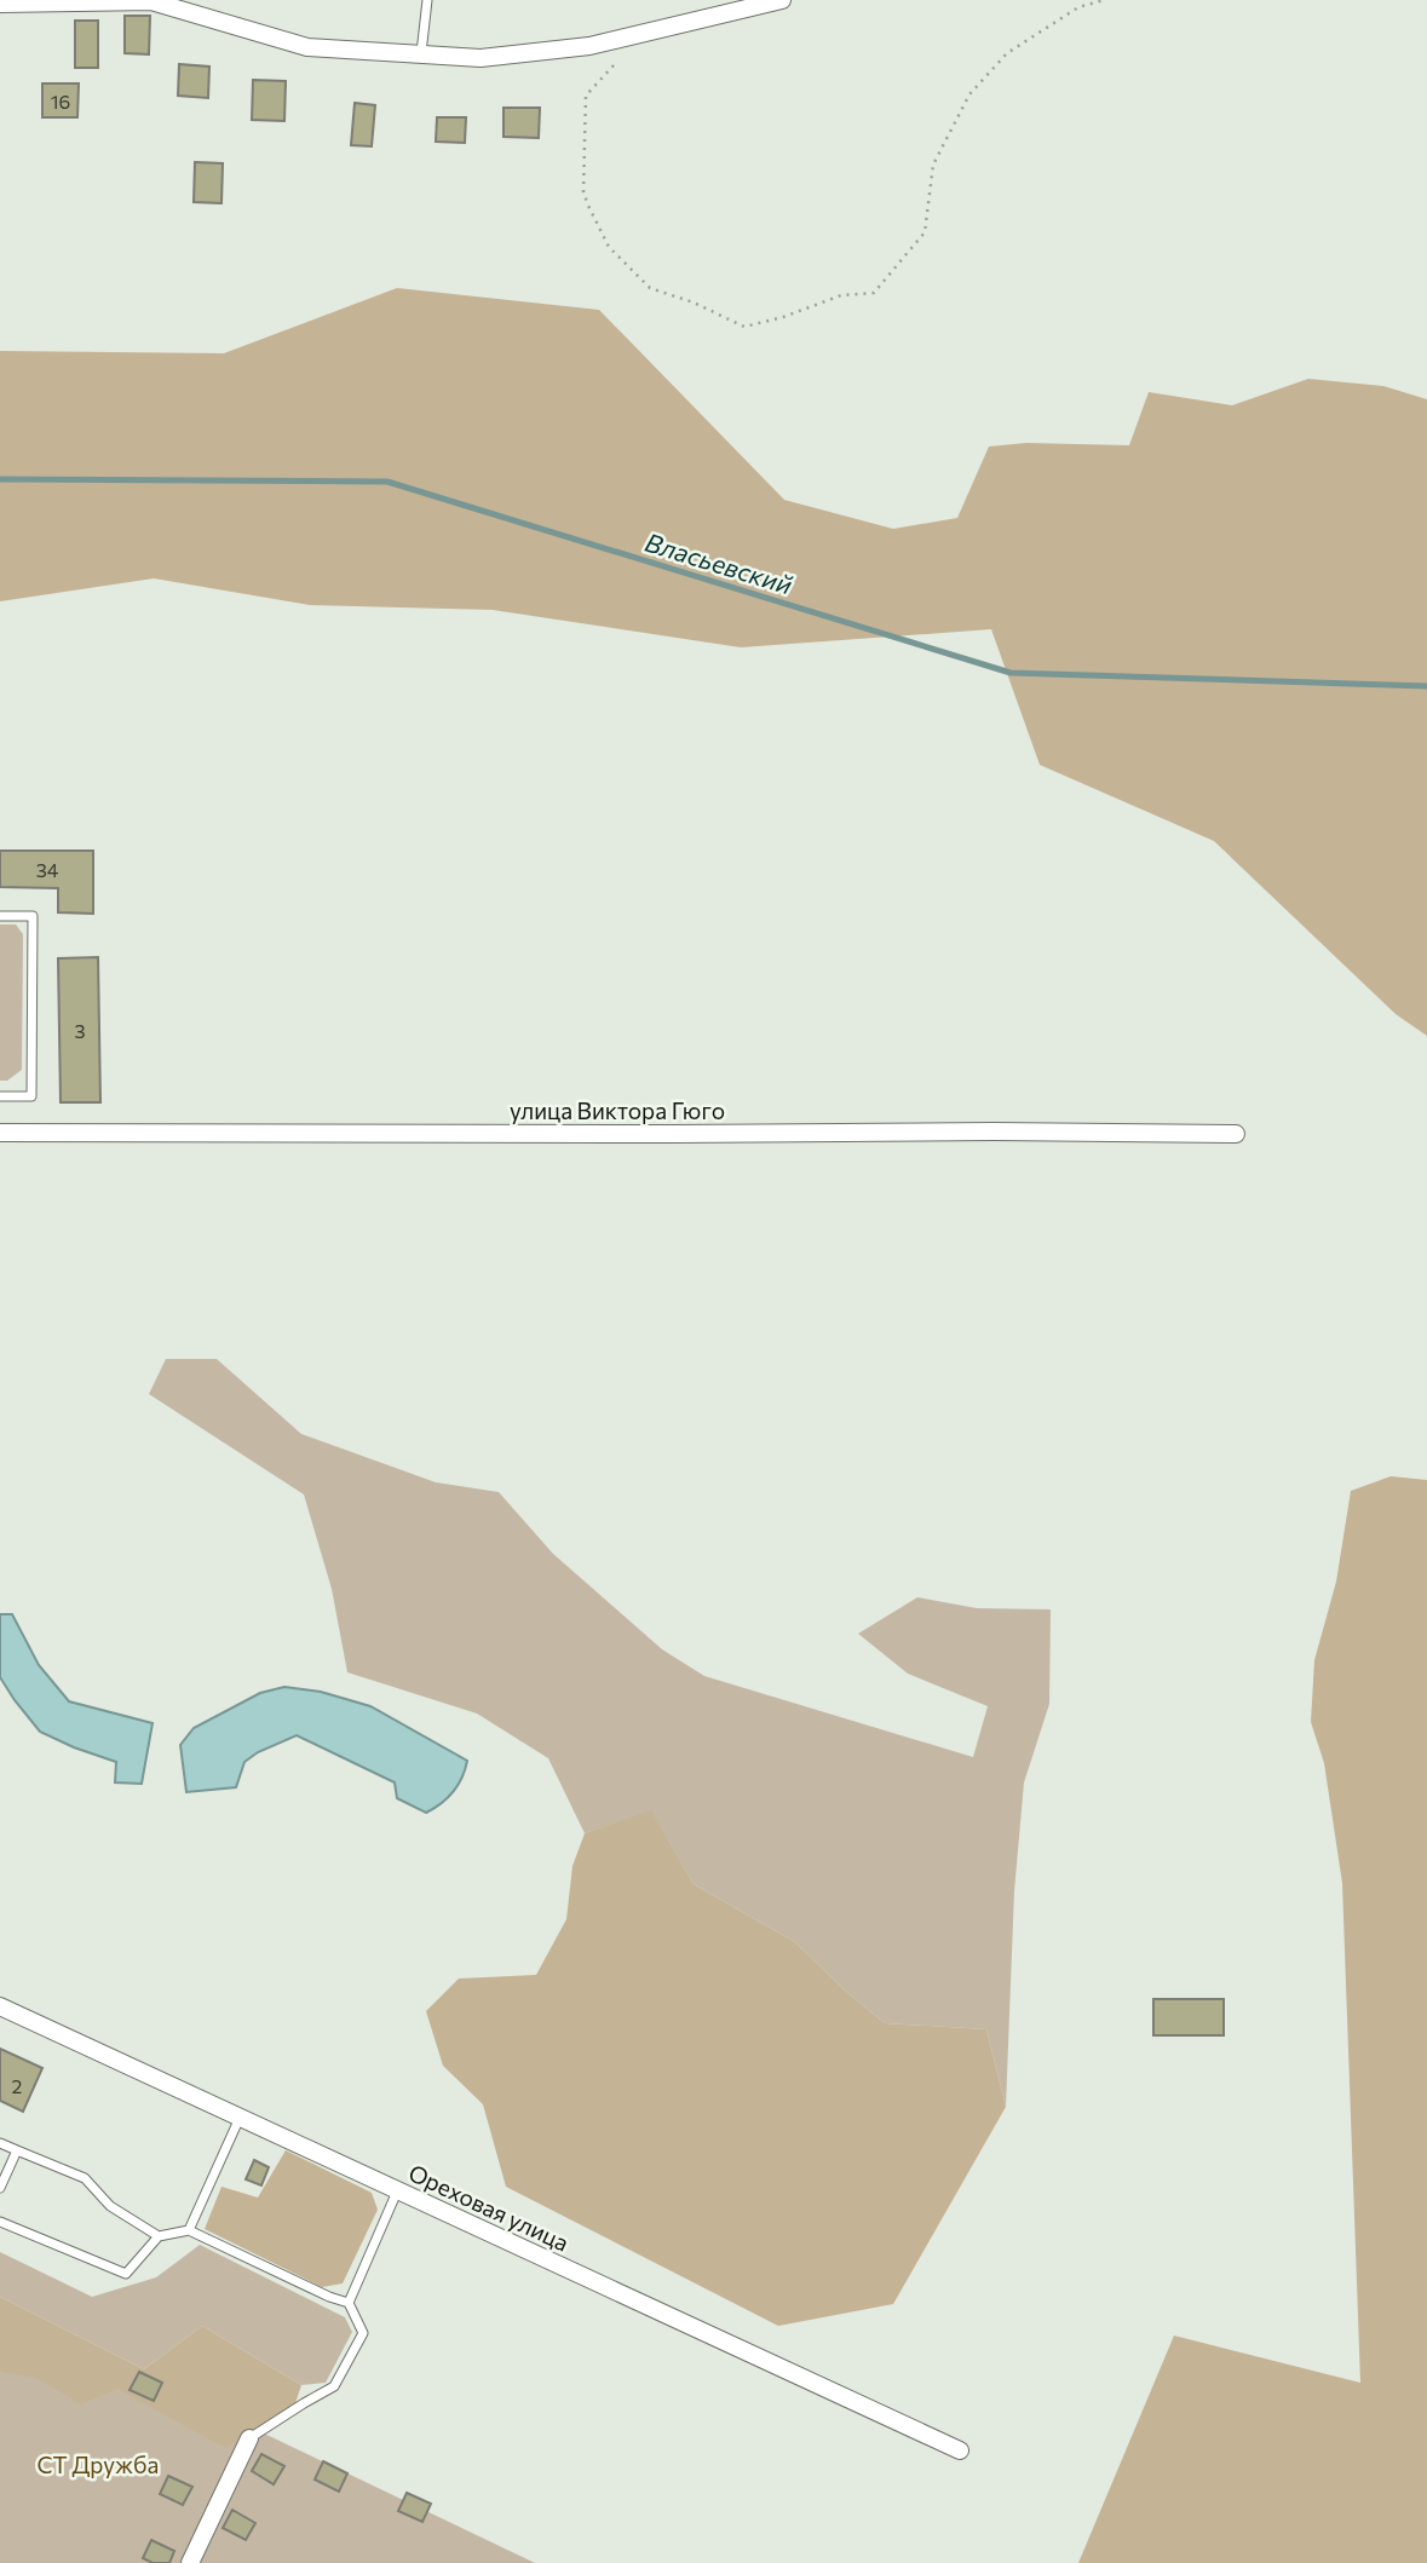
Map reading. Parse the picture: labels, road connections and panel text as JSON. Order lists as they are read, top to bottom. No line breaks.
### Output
{"streets":{"street":["улица Виктора Гюго","Ореховая улица"]},"water":["Власьевский"],"parks":["СТ Дружба"],"house_numbers":["16","34","3","2"]}
